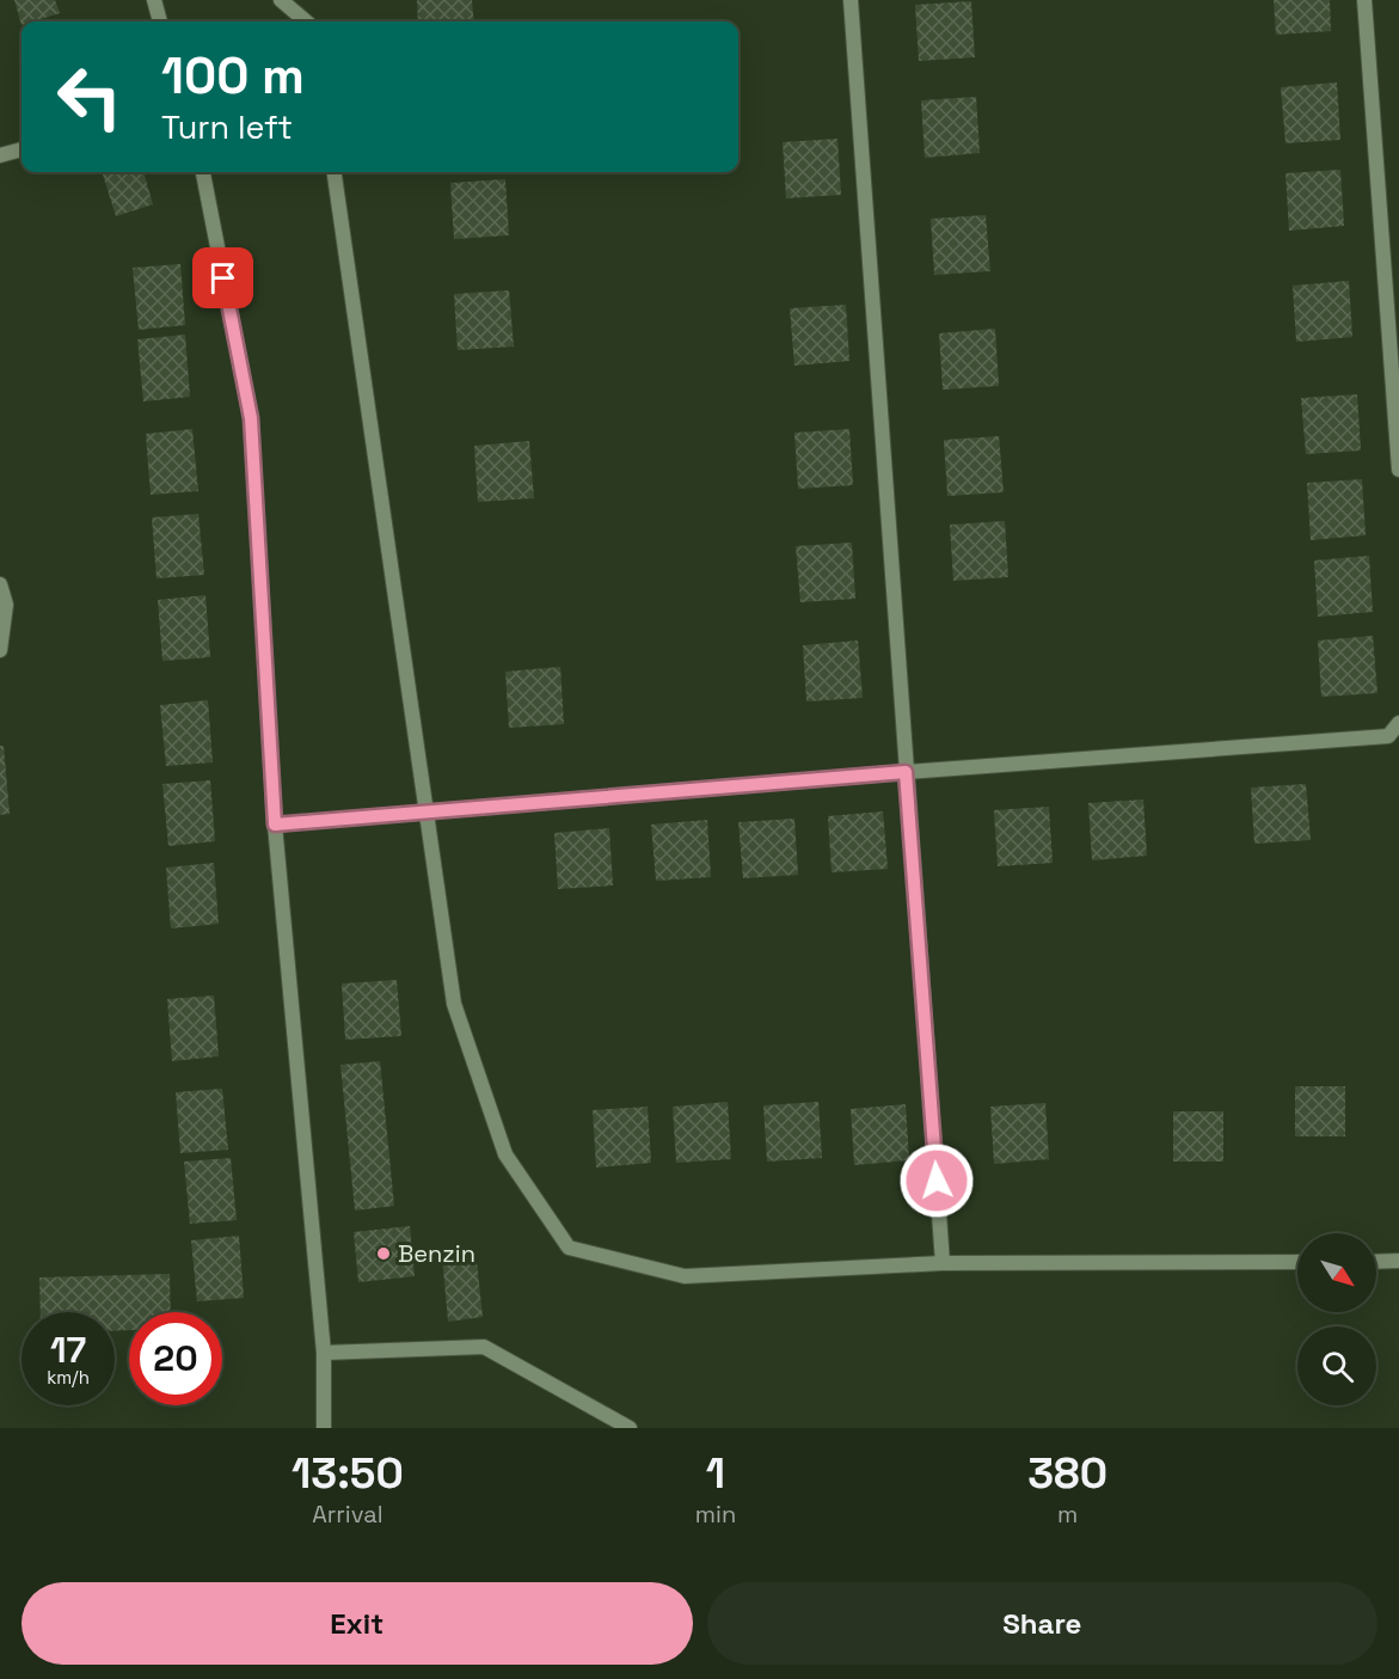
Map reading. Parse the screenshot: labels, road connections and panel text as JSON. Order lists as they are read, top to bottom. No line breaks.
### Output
{"places":["Benzin"],"north":"bottom right","page":{"turn":["100 m","Turn left"],"speed":"17 km/h","limit":"20","eta":["13:50","Arrival","1","min","380","m"],"buttons":["Exit","Share"]}}
